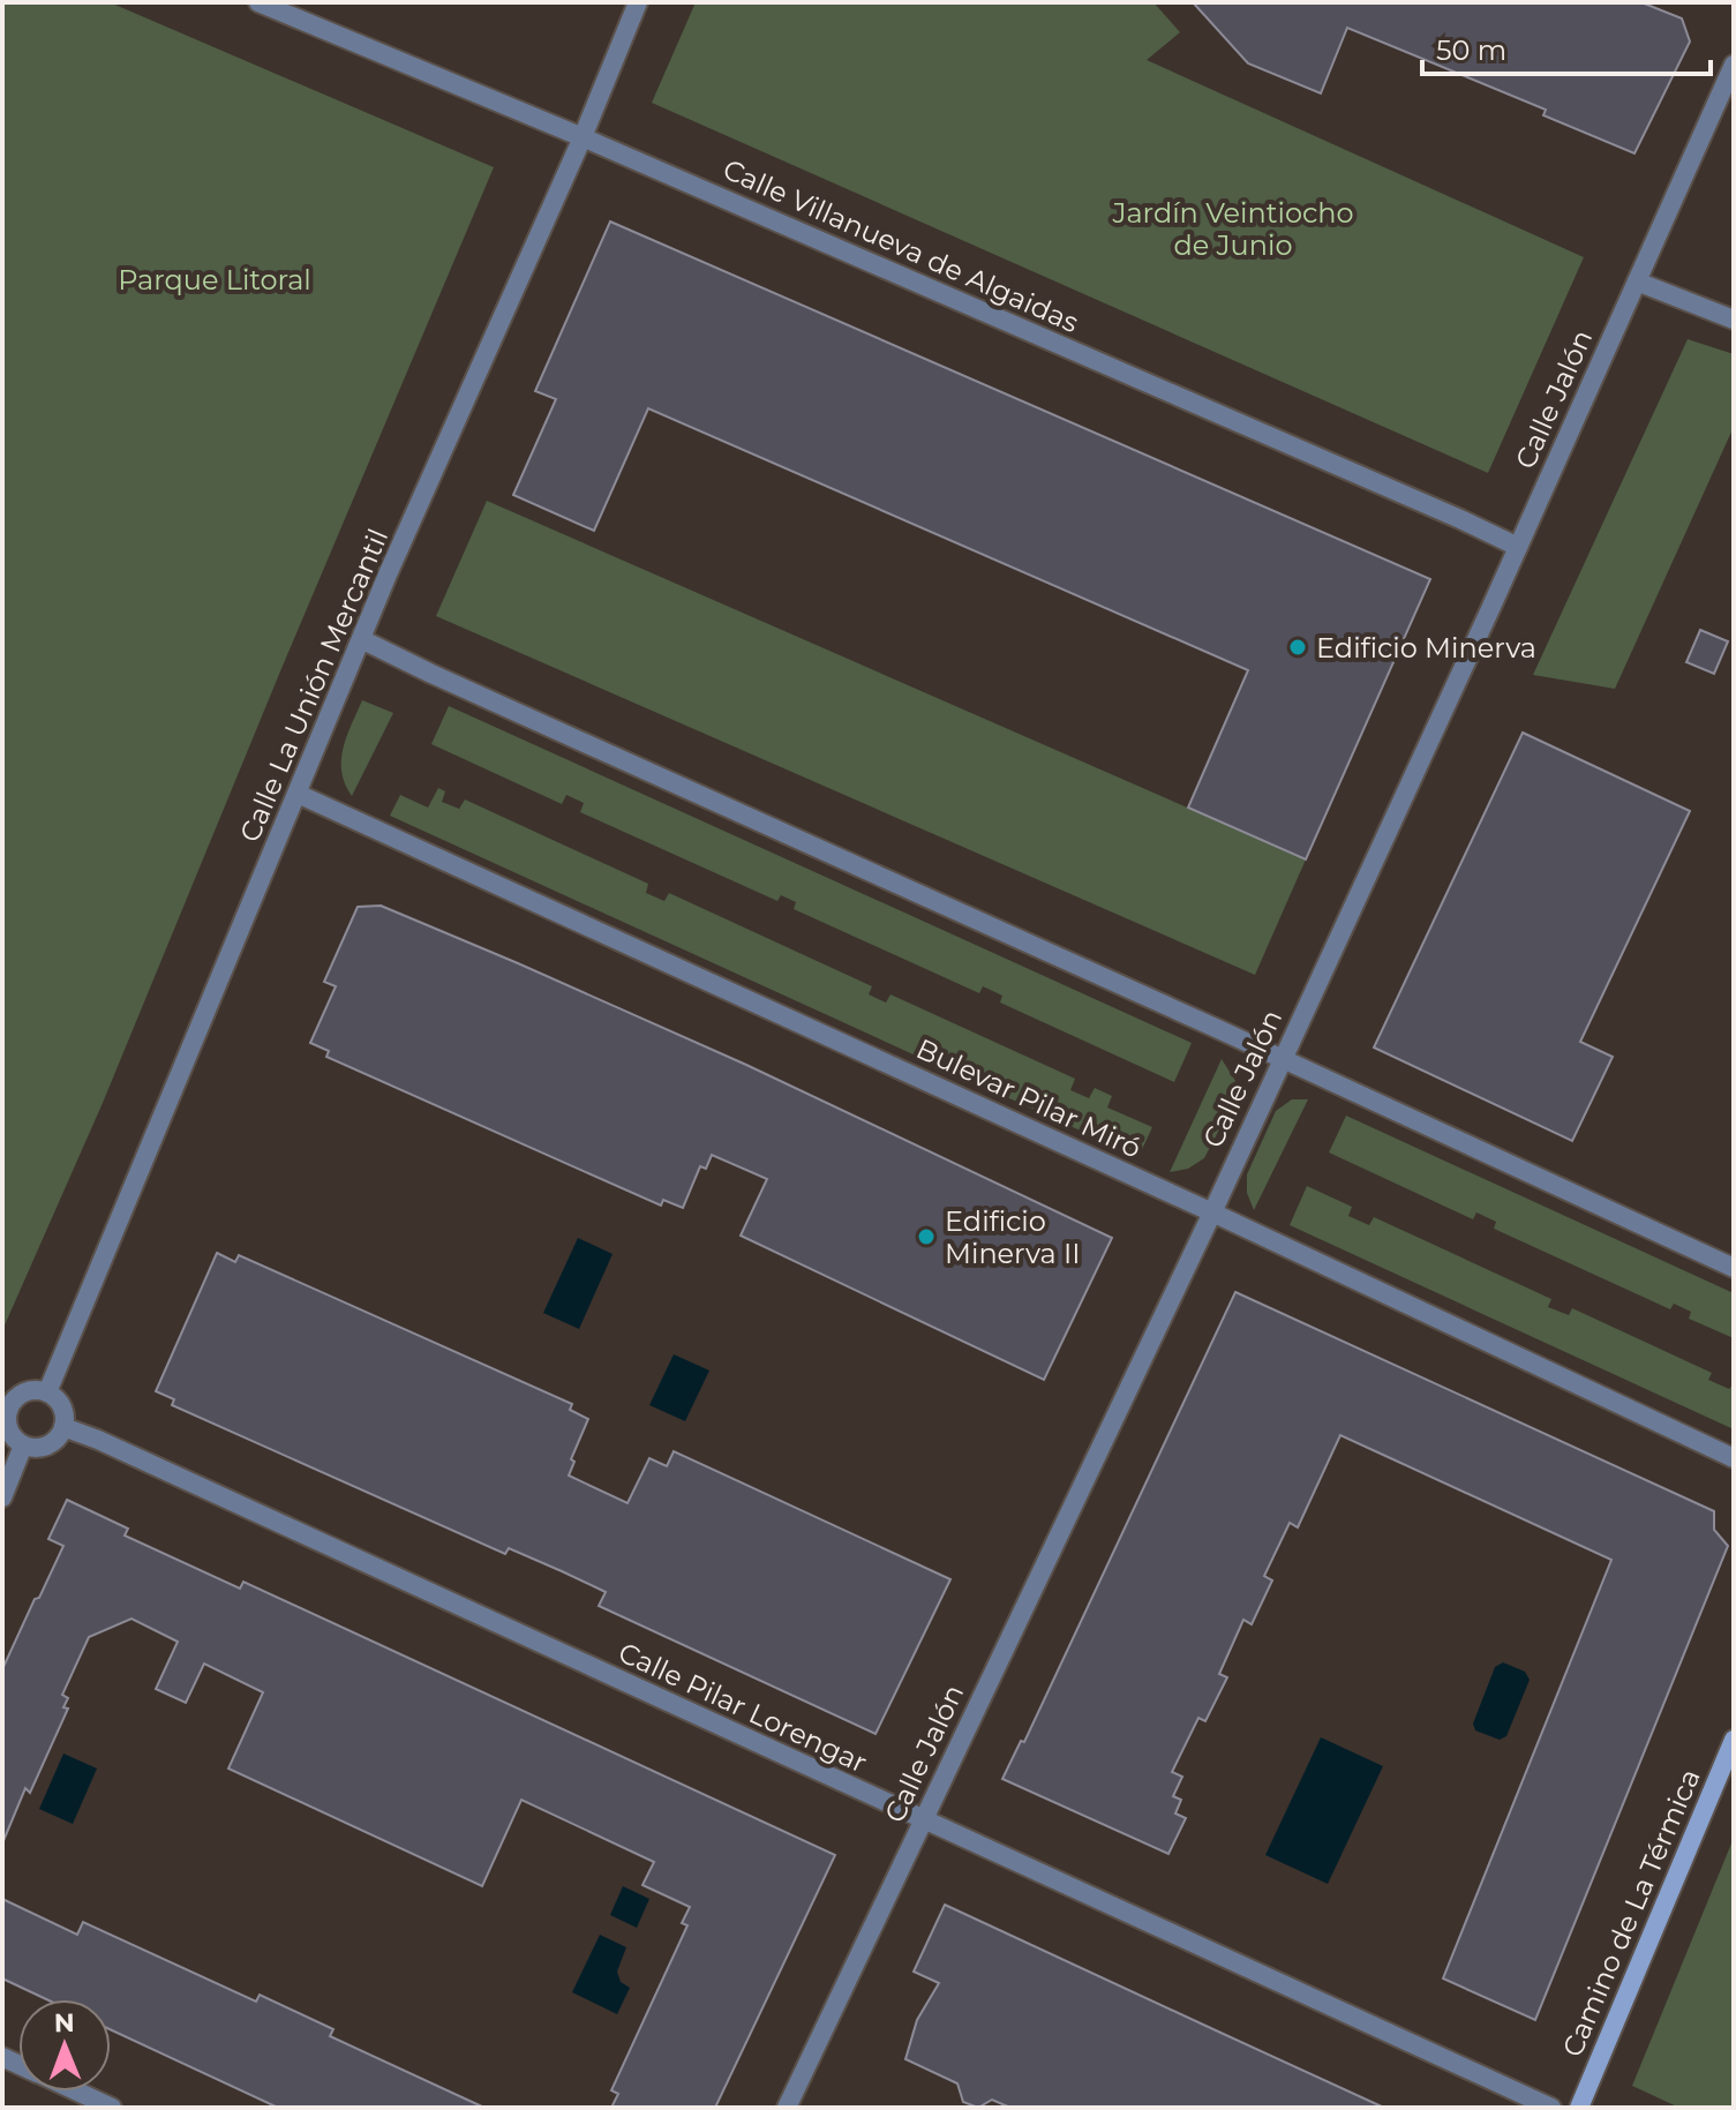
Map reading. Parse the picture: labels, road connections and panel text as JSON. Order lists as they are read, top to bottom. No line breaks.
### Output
{"streets":{"main road":["Camino de La Térmica"],"street":["Calle Villanueva de Algaidas","Calle Jalón","Calle La Unión Mercantil","Bulevar Pilar Miró","Calle Pilar Lorengar"]},"crossings":[["Calle Villanueva de Algaidas","Calle Jalón"],["Calle Villanueva de Algaidas","Calle La Unión Mercantil"],["Calle Jalón","Bulevar Pilar Miró"],["Calle Jalón","Calle Pilar Lorengar"],["Calle La Unión Mercantil","Bulevar Pilar Miró"],["Calle La Unión Mercantil","Calle Pilar Lorengar"]],"parks":["Jardín Veintiocho de Junio","Parque Litoral"],"places":["Edificio Minerva","Edificio Minerva II"],"scale_bar":"50 m","north":"top"}
